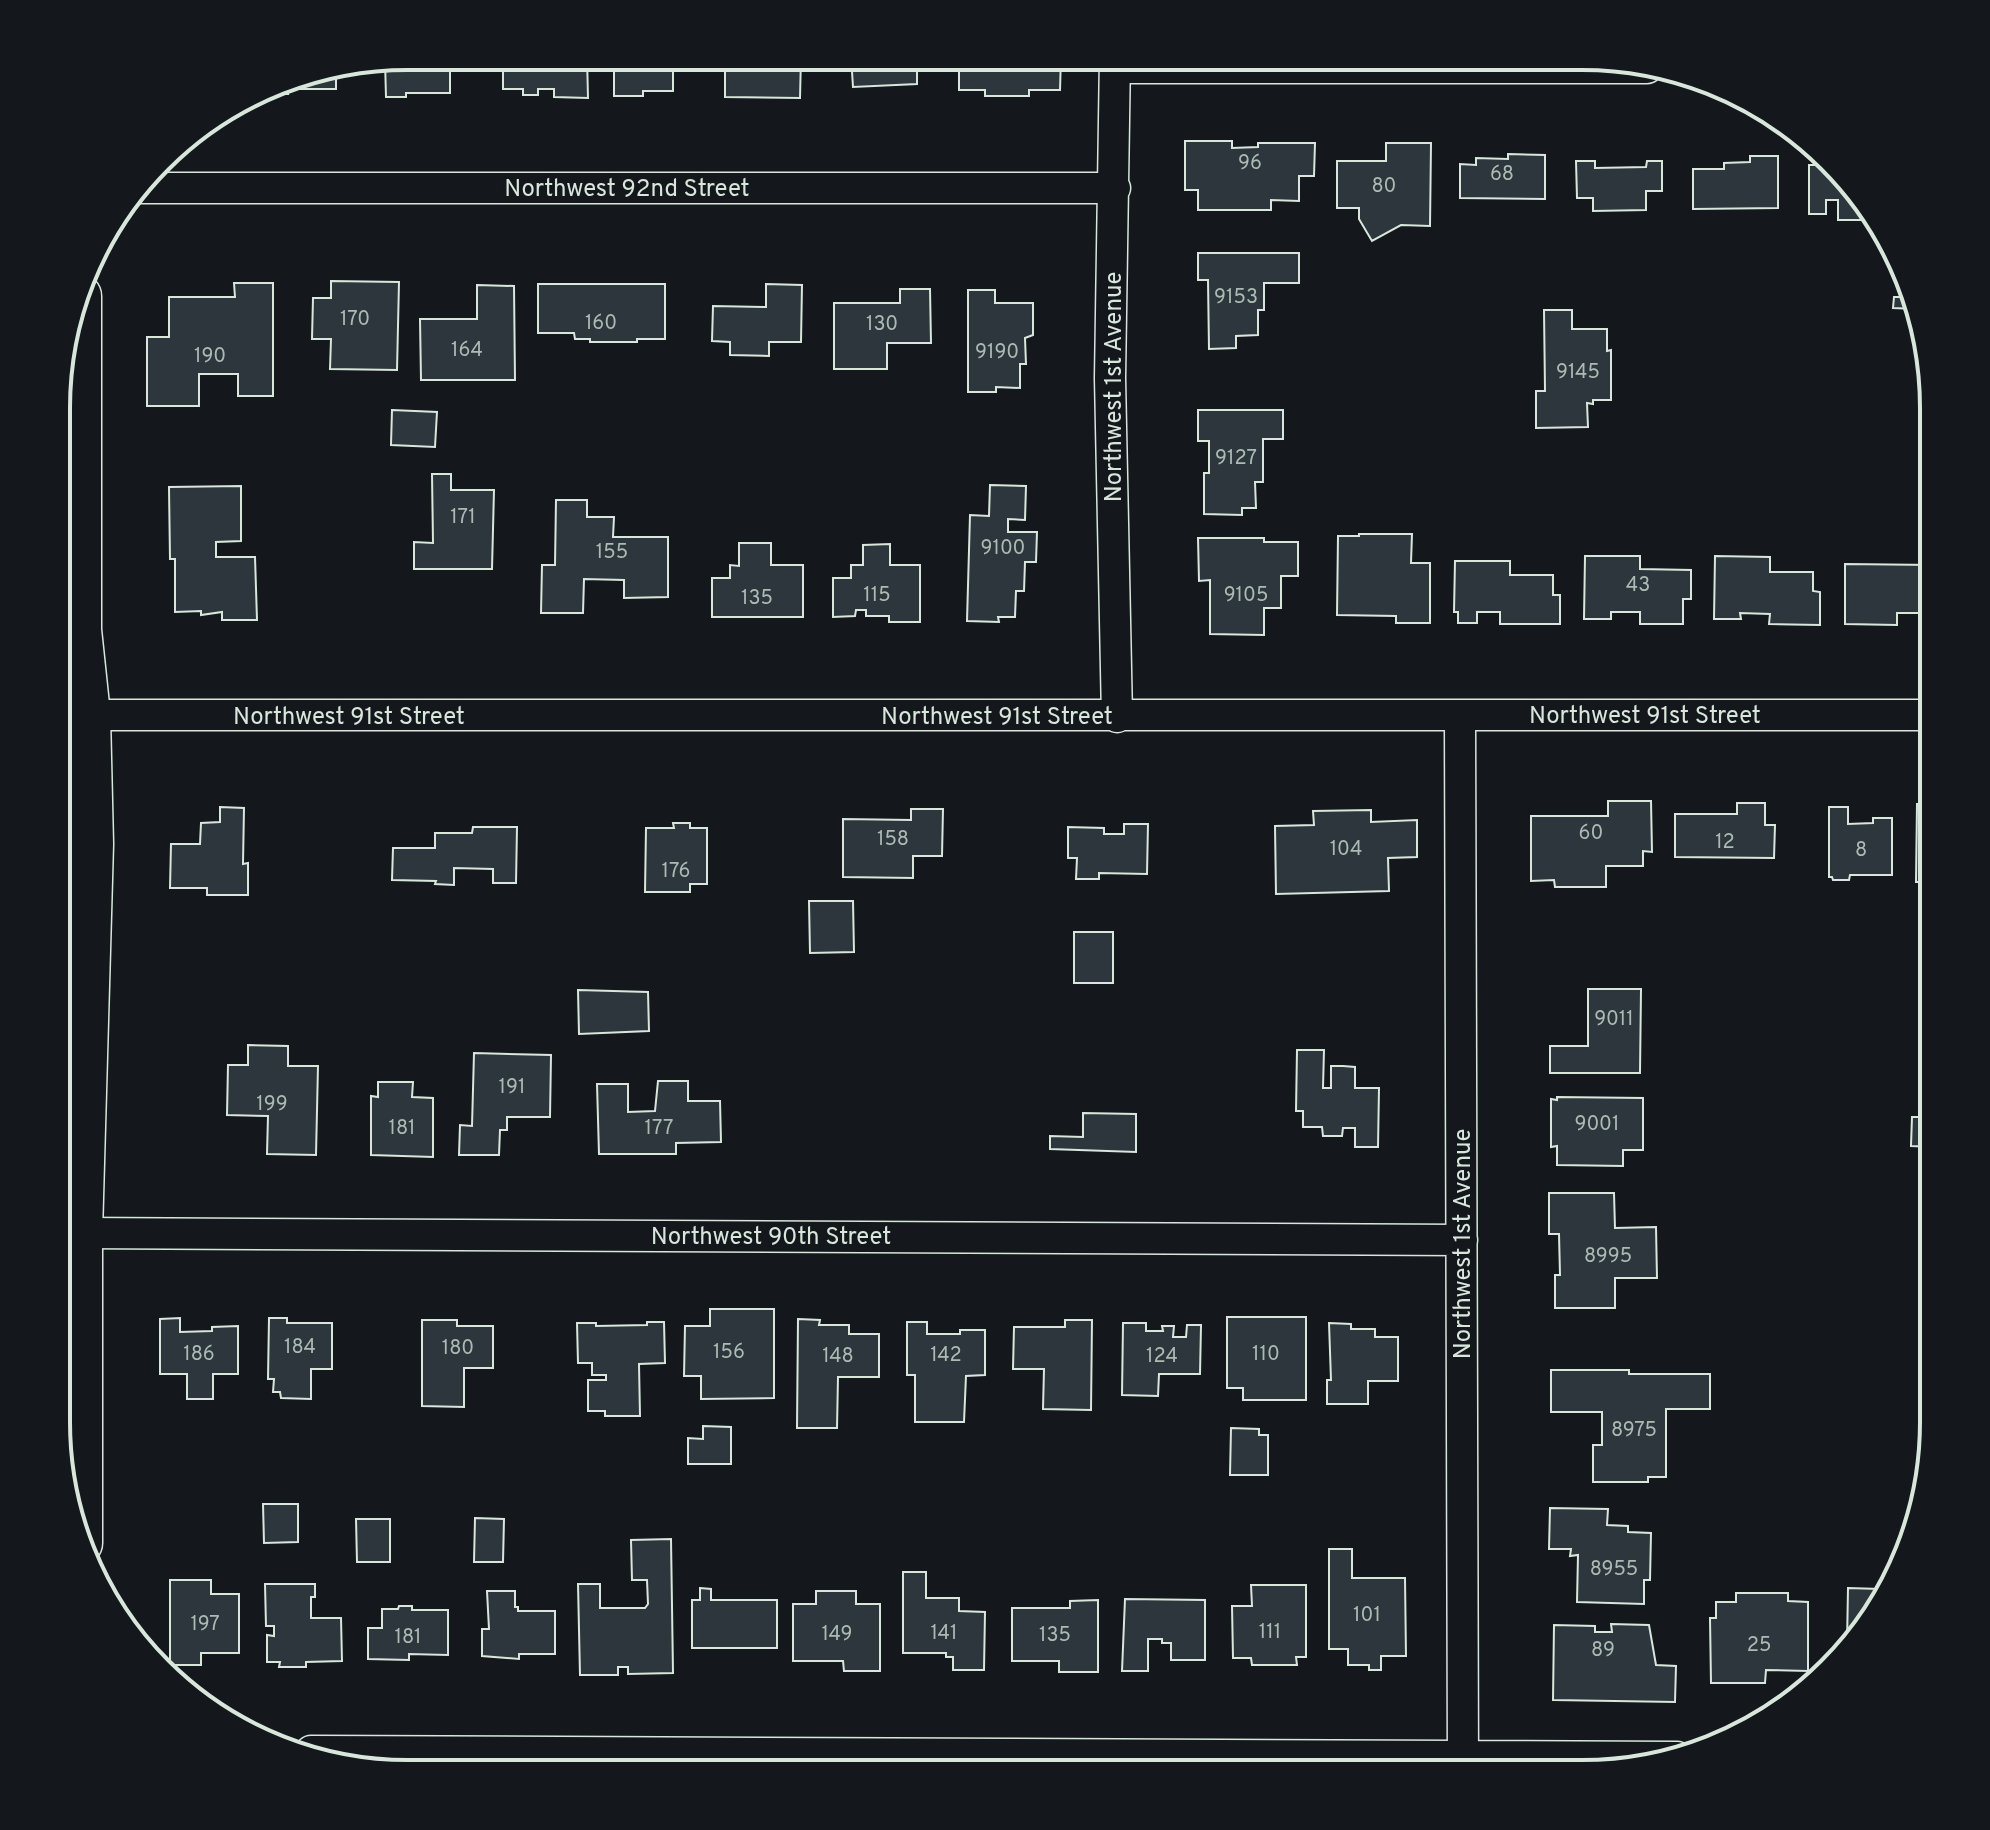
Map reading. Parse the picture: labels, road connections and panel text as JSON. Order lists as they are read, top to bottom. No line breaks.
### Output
{"streets":{"street":["Northwest 92nd Street","Northwest 1st Avenue","Northwest 91st Street","Northwest 90th Street"]},"crossings":[["Northwest 92nd Street","Northwest 1st Avenue"],["Northwest 1st Avenue","Northwest 91st Street"],["Northwest 1st Avenue","Northwest 90th Street"]],"house_numbers":["96","68","80","9153","170","160","130","164","9190","190","9145","9127","171","9100","155","43","115","9105","135","60","158","12","104","8","176","9011","191","199","9001","181","177","8995","184","180","156","186","110","142","148","124","8975","8955","101","197","111","141","149","135","181","25","89"]}
